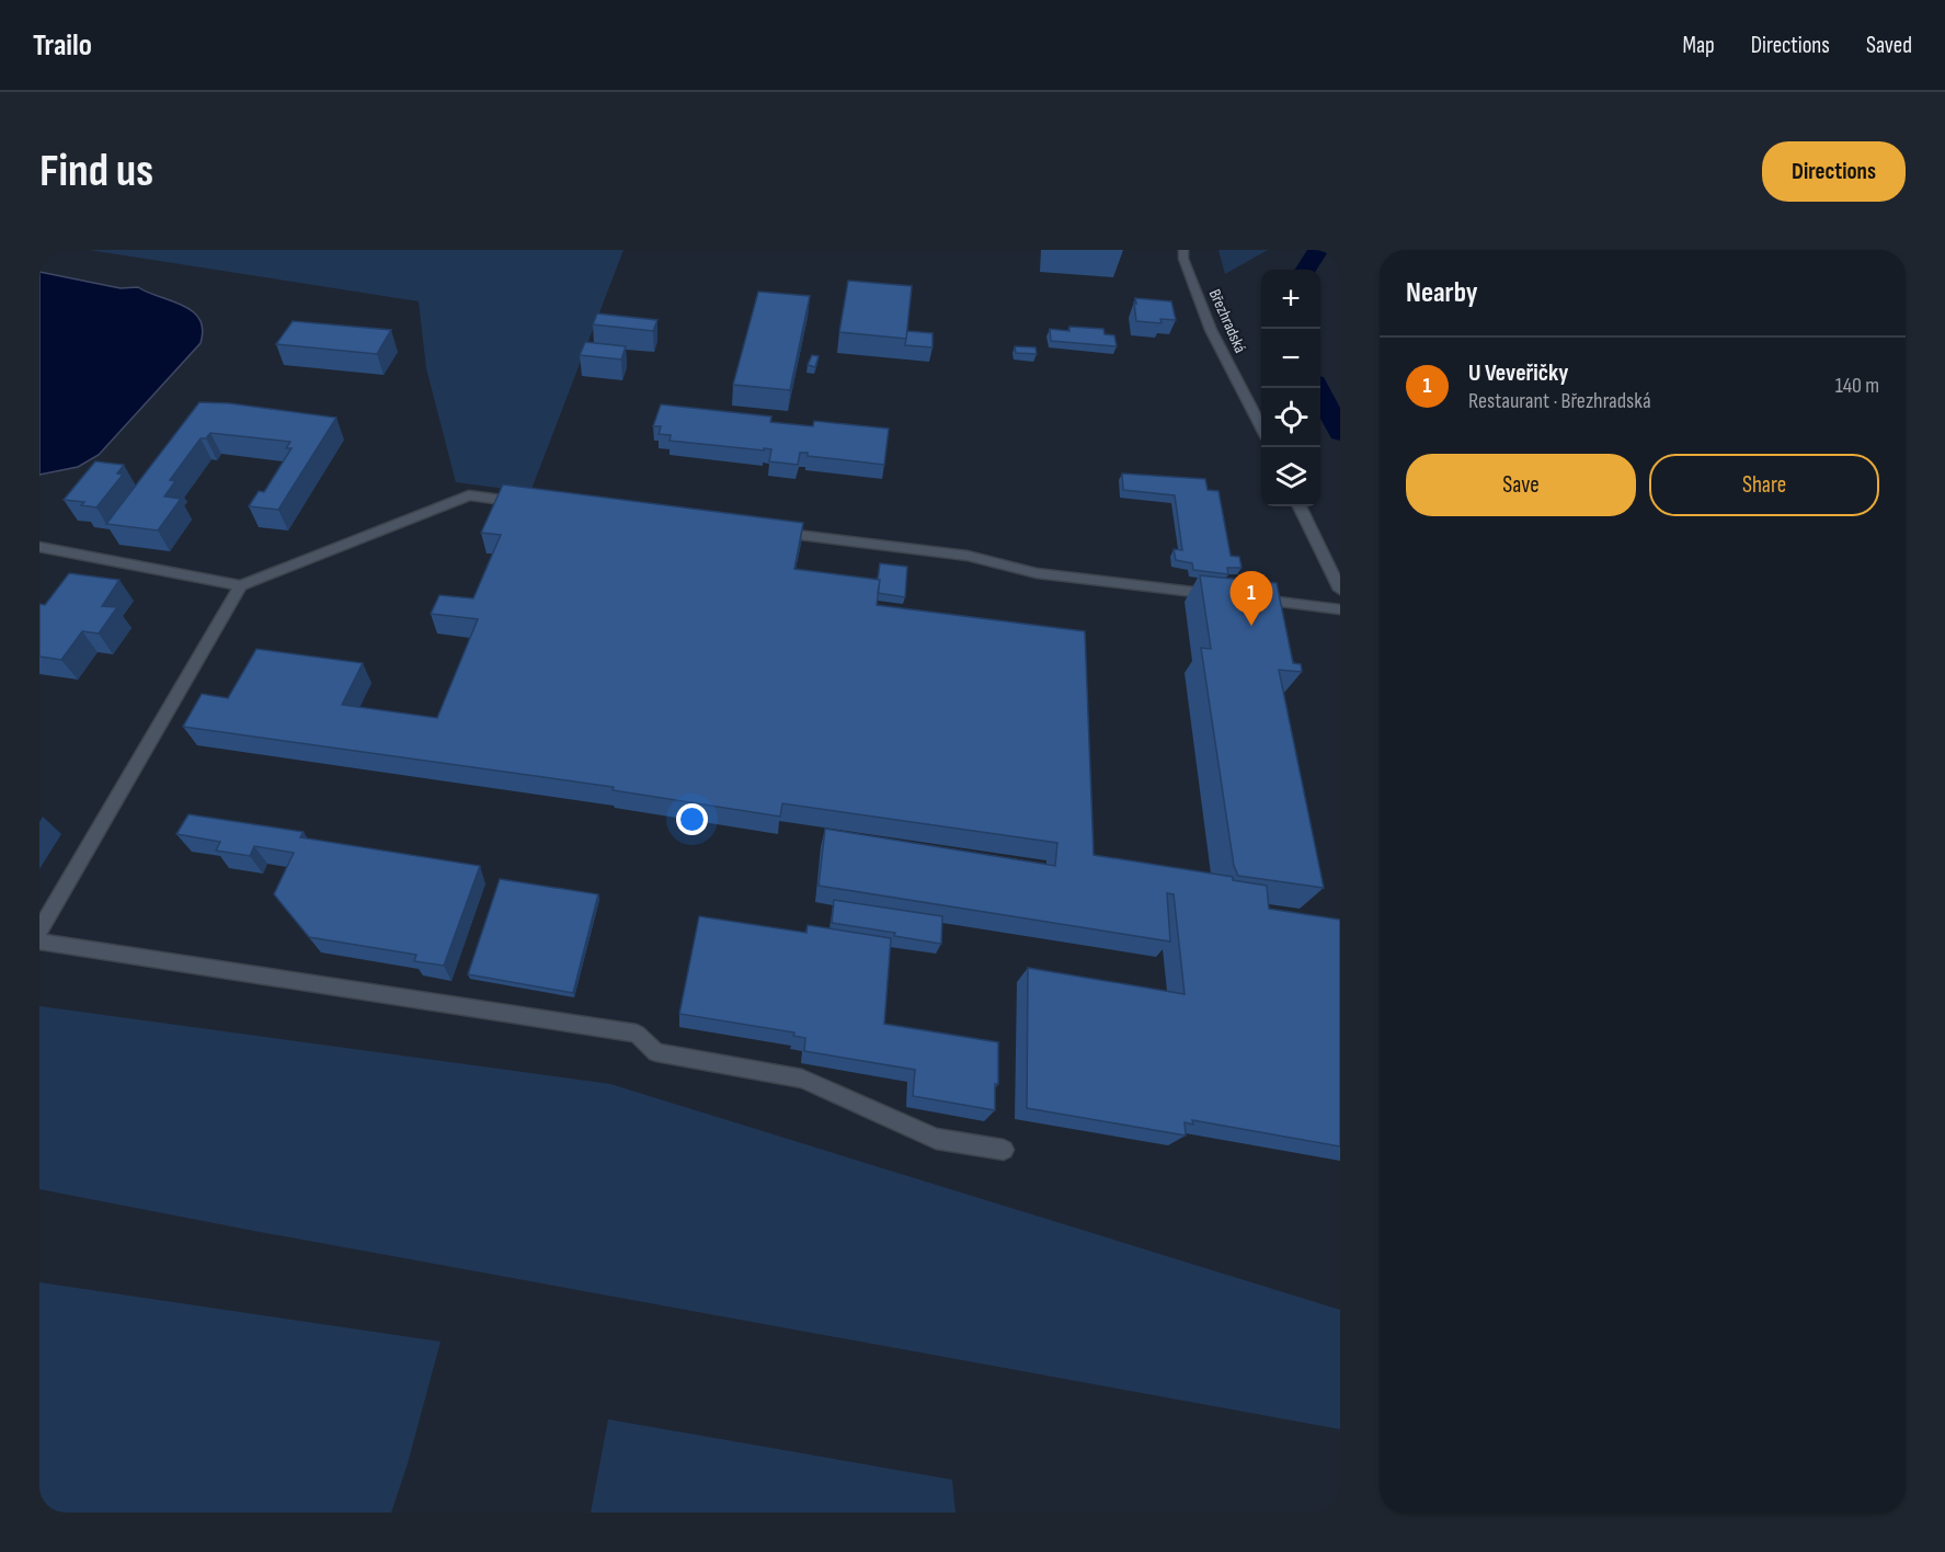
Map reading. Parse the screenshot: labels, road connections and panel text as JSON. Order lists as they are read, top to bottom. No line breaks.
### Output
{"streets":{"street":["Březhradská"]},"page":{"header":"Trailo","nav":["Map","Directions","Saved"],"buttons":["Directions",["Save","Share"]],"title":"Find us","heading":"Nearby","map_buttons":["+","−"],"list":[{"mark":"1","name":"U Veveřičky","note":"Restaurant · Březhradská","value":"140 m"}],"pins":"1"}}
